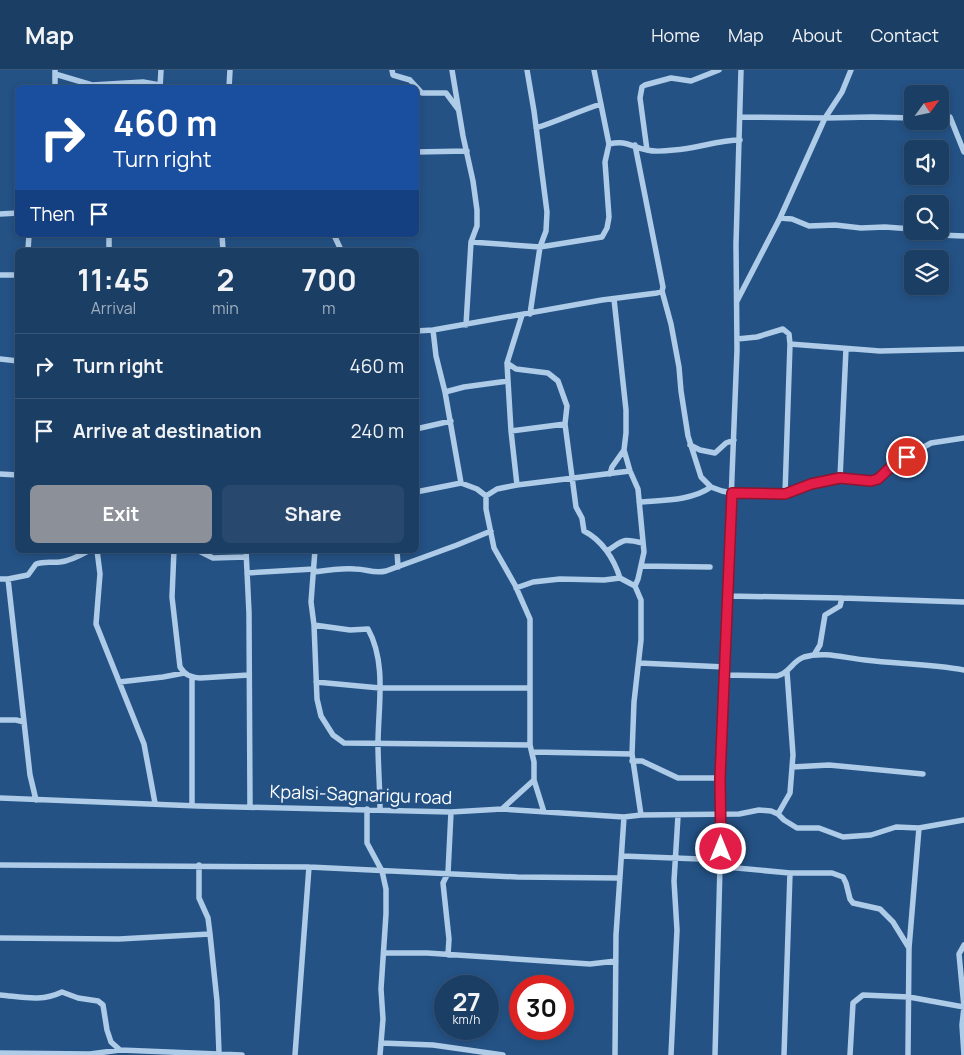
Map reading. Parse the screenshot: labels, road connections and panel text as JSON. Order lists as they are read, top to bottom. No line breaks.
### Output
{"streets":{"street":["Kpalsi-Sagnarigu road"]},"north":"top right","page":{"header":"Map","nav":["Home","Map","About","Contact"],"turn":["460 m","Turn right"],"then":"Then","eta":["11:45","Arrival","2","min","700","m"],"list":[{"name":"Turn right","value":"460 m"},{"name":"Arrive at destination","value":"240 m"}],"buttons":["Exit","Share"],"speed":"27 km/h","limit":"30"}}
